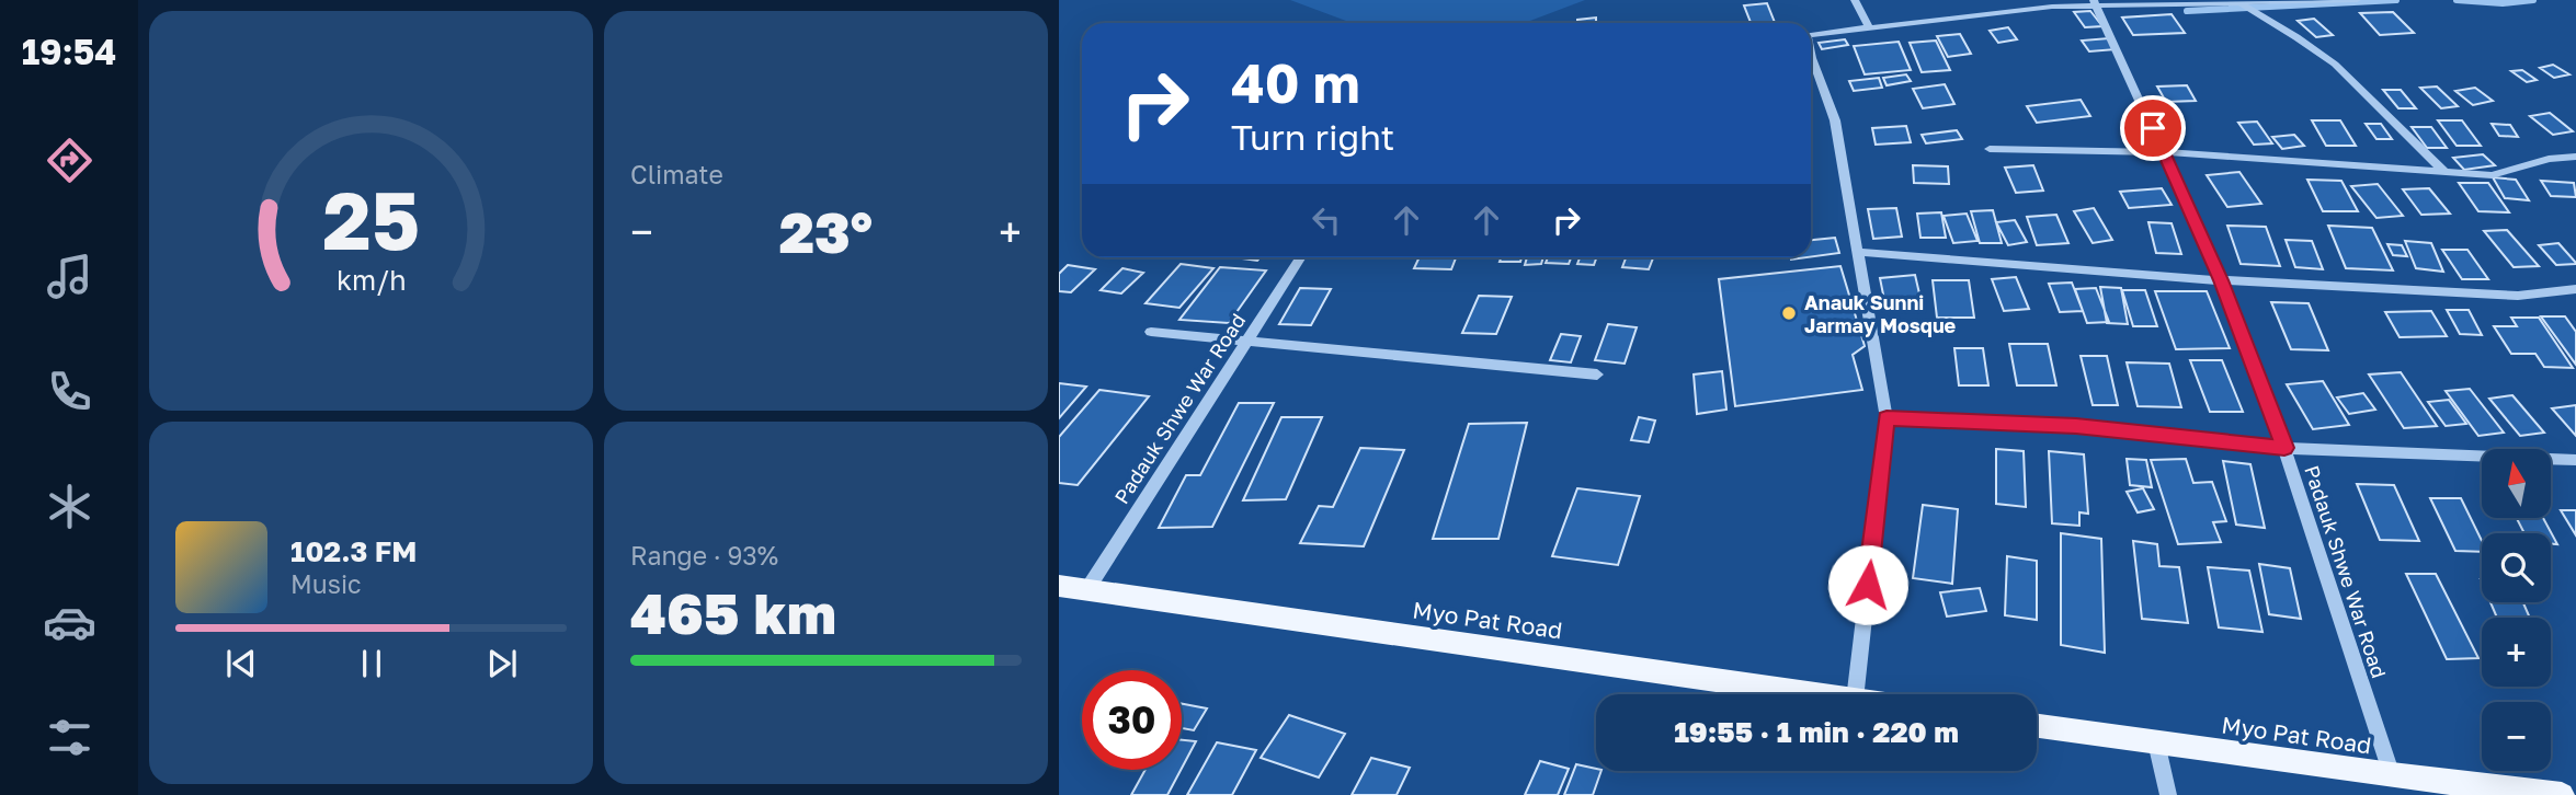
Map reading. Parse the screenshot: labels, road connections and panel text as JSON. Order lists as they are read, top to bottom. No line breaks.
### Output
{"streets":{"main road":["Myo Pat Road"],"street":["Padauk Shwe War Road"]},"crossings":[["Padauk Shwe War Road","Myo Pat Road"]],"places":["Anauk Sunni Jarmay Mosque"],"north":"top","page":{"tabs":"19:54","tile":["Climate",["Range · 93%","465 km"]],"turn":["40 m","Turn right"],"heat":["−","23°","+"],"map_buttons":["+","−"],"song":["102.3 FM","Music"],"limit":"30","trip":"19:55 · 1 min · 220 m","gauge":["25","km/h"]}}
